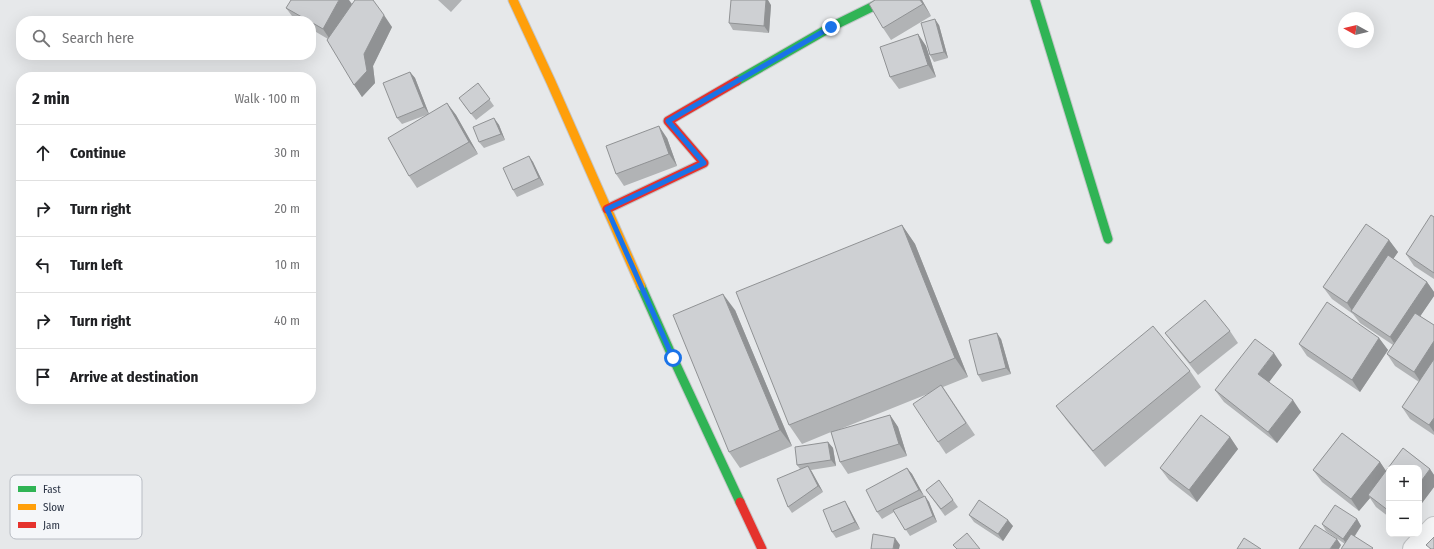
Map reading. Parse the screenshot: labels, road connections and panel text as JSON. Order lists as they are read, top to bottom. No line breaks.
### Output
{"legend":["Fast","Slow","Jam"],"north":"left","page":{"search":"Search here","heading":["2 min","Walk · 100 m"],"list":[["Continue","30 m"],["Turn right","20 m"],["Turn left","10 m"],["Turn right","40 m"],"Arrive at destination"],"map_buttons":["+","−"]}}
